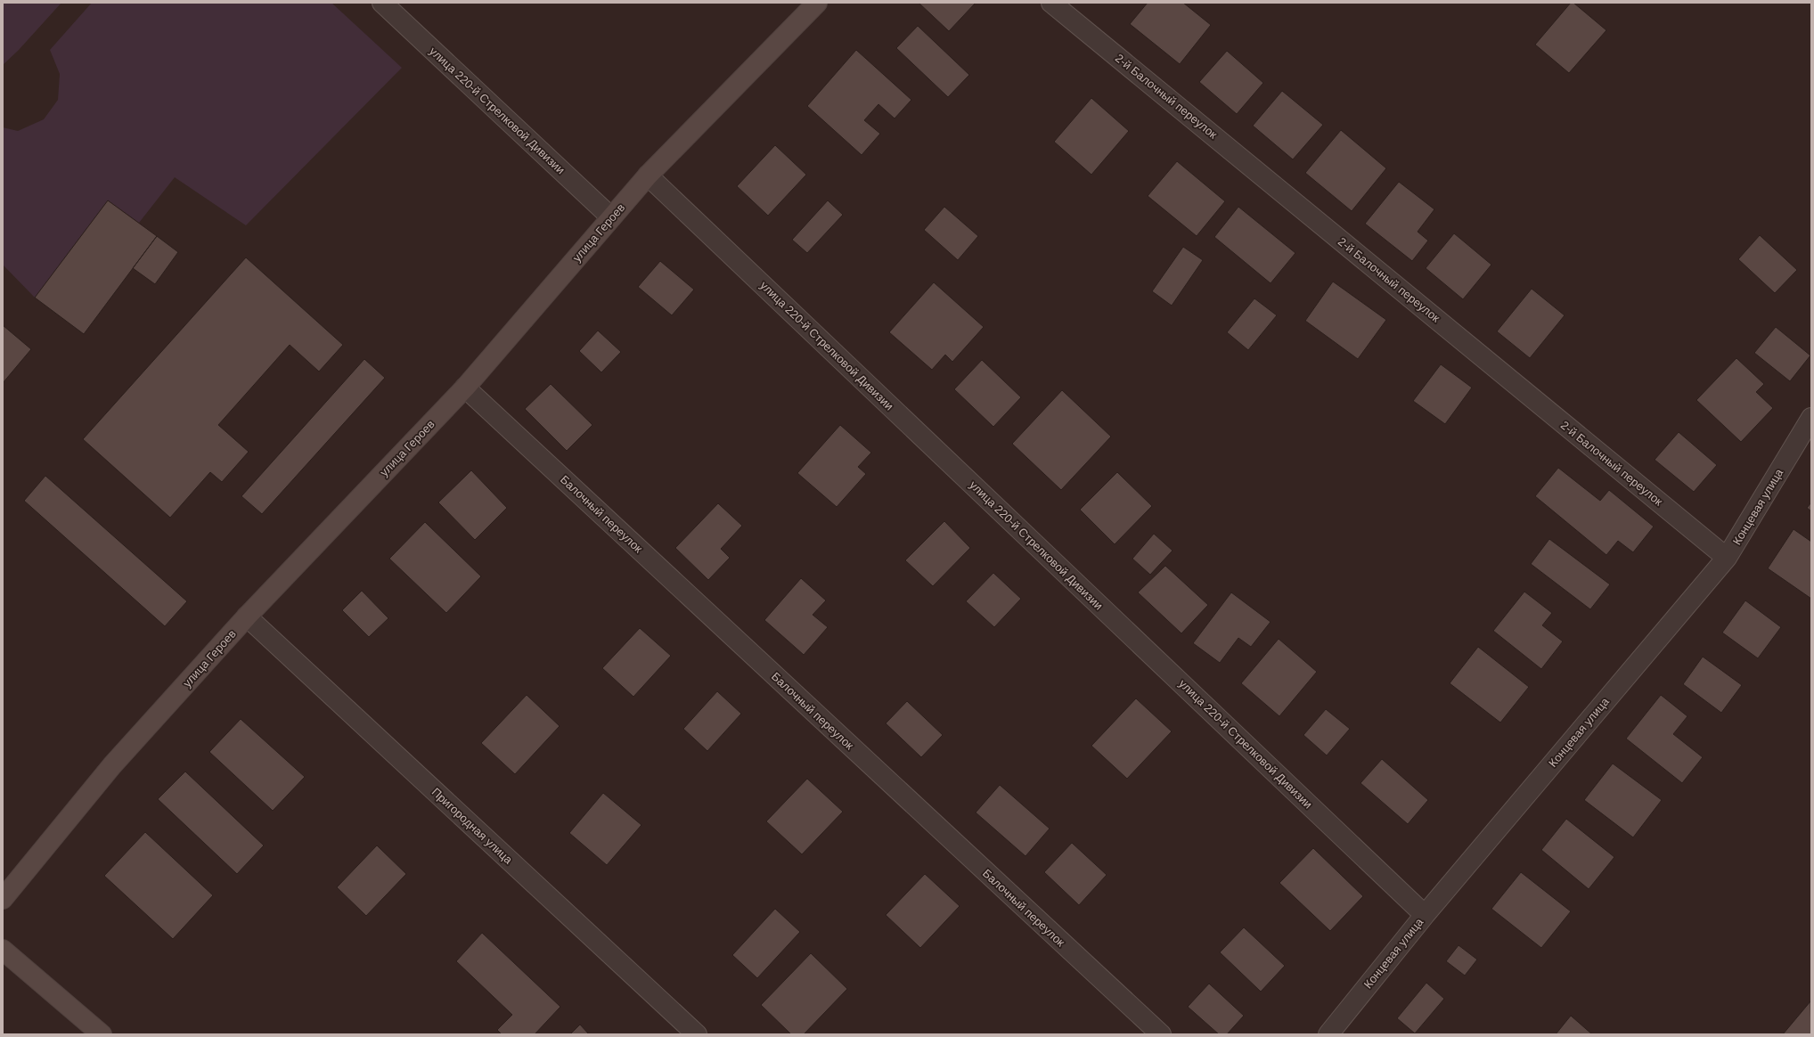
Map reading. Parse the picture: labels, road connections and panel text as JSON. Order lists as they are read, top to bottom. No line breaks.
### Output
{"streets":{"street":["2-й Балочный переулок","улица 220-й Стрелковой Дивизии","улица Героев","Концевая улица","Балочный переулок","Пригородная улица"]},"crossings":[["2-й Балочный переулок","Концевая улица"],["улица 220-й Стрелковой Дивизии","улица Героев"],["улица 220-й Стрелковой Дивизии","Концевая улица"],["улица Героев","Балочный переулок"],["улица Героев","Пригородная улица"]]}
